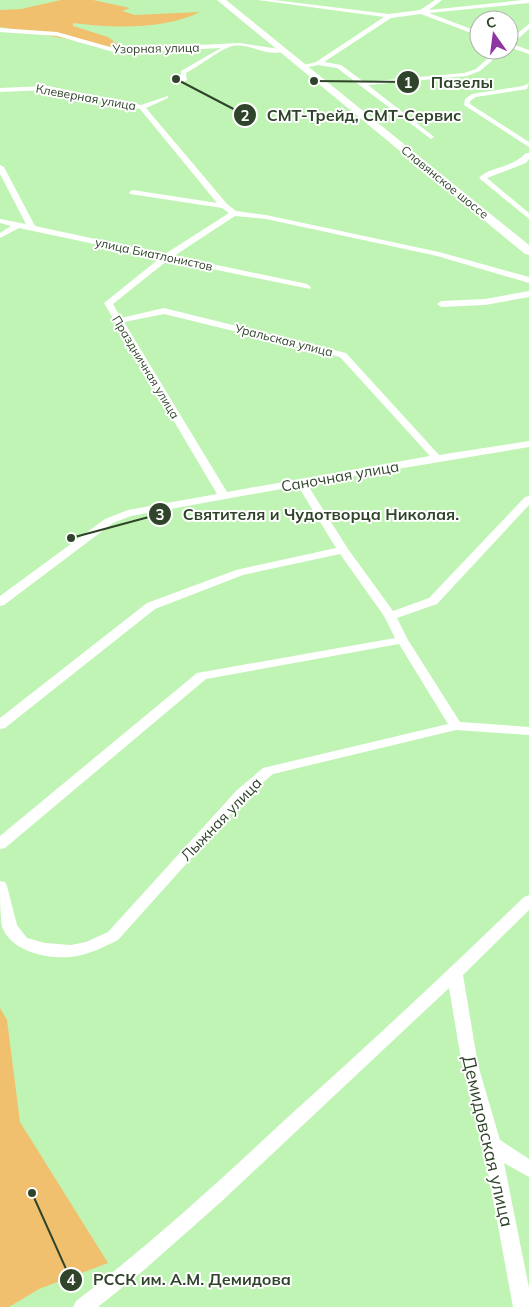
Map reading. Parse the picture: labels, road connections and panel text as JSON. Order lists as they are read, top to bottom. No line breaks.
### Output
{"streets":{"main road":["Славянское шоссе"],"street":["Узорная улица","Клеверная улица","улица Биатлонистов","Уральская улица","Праздничная улица","Саночная улица","Лыжная улица","Демидовская улица"]},"crossings":[["Узорная улица","Славянское шоссе"],["улица Биатлонистов","Праздничная улица"],["Уральская улица","Праздничная улица"],["Уральская улица","Саночная улица"],["Праздничная улица","Саночная улица"]],"places":["СМТ-Трейд, СМТ-Сервис","Пазелы","Святителя и Чудотворца Николая.","РССК им. А.М. Демидова"],"north":"top"}
